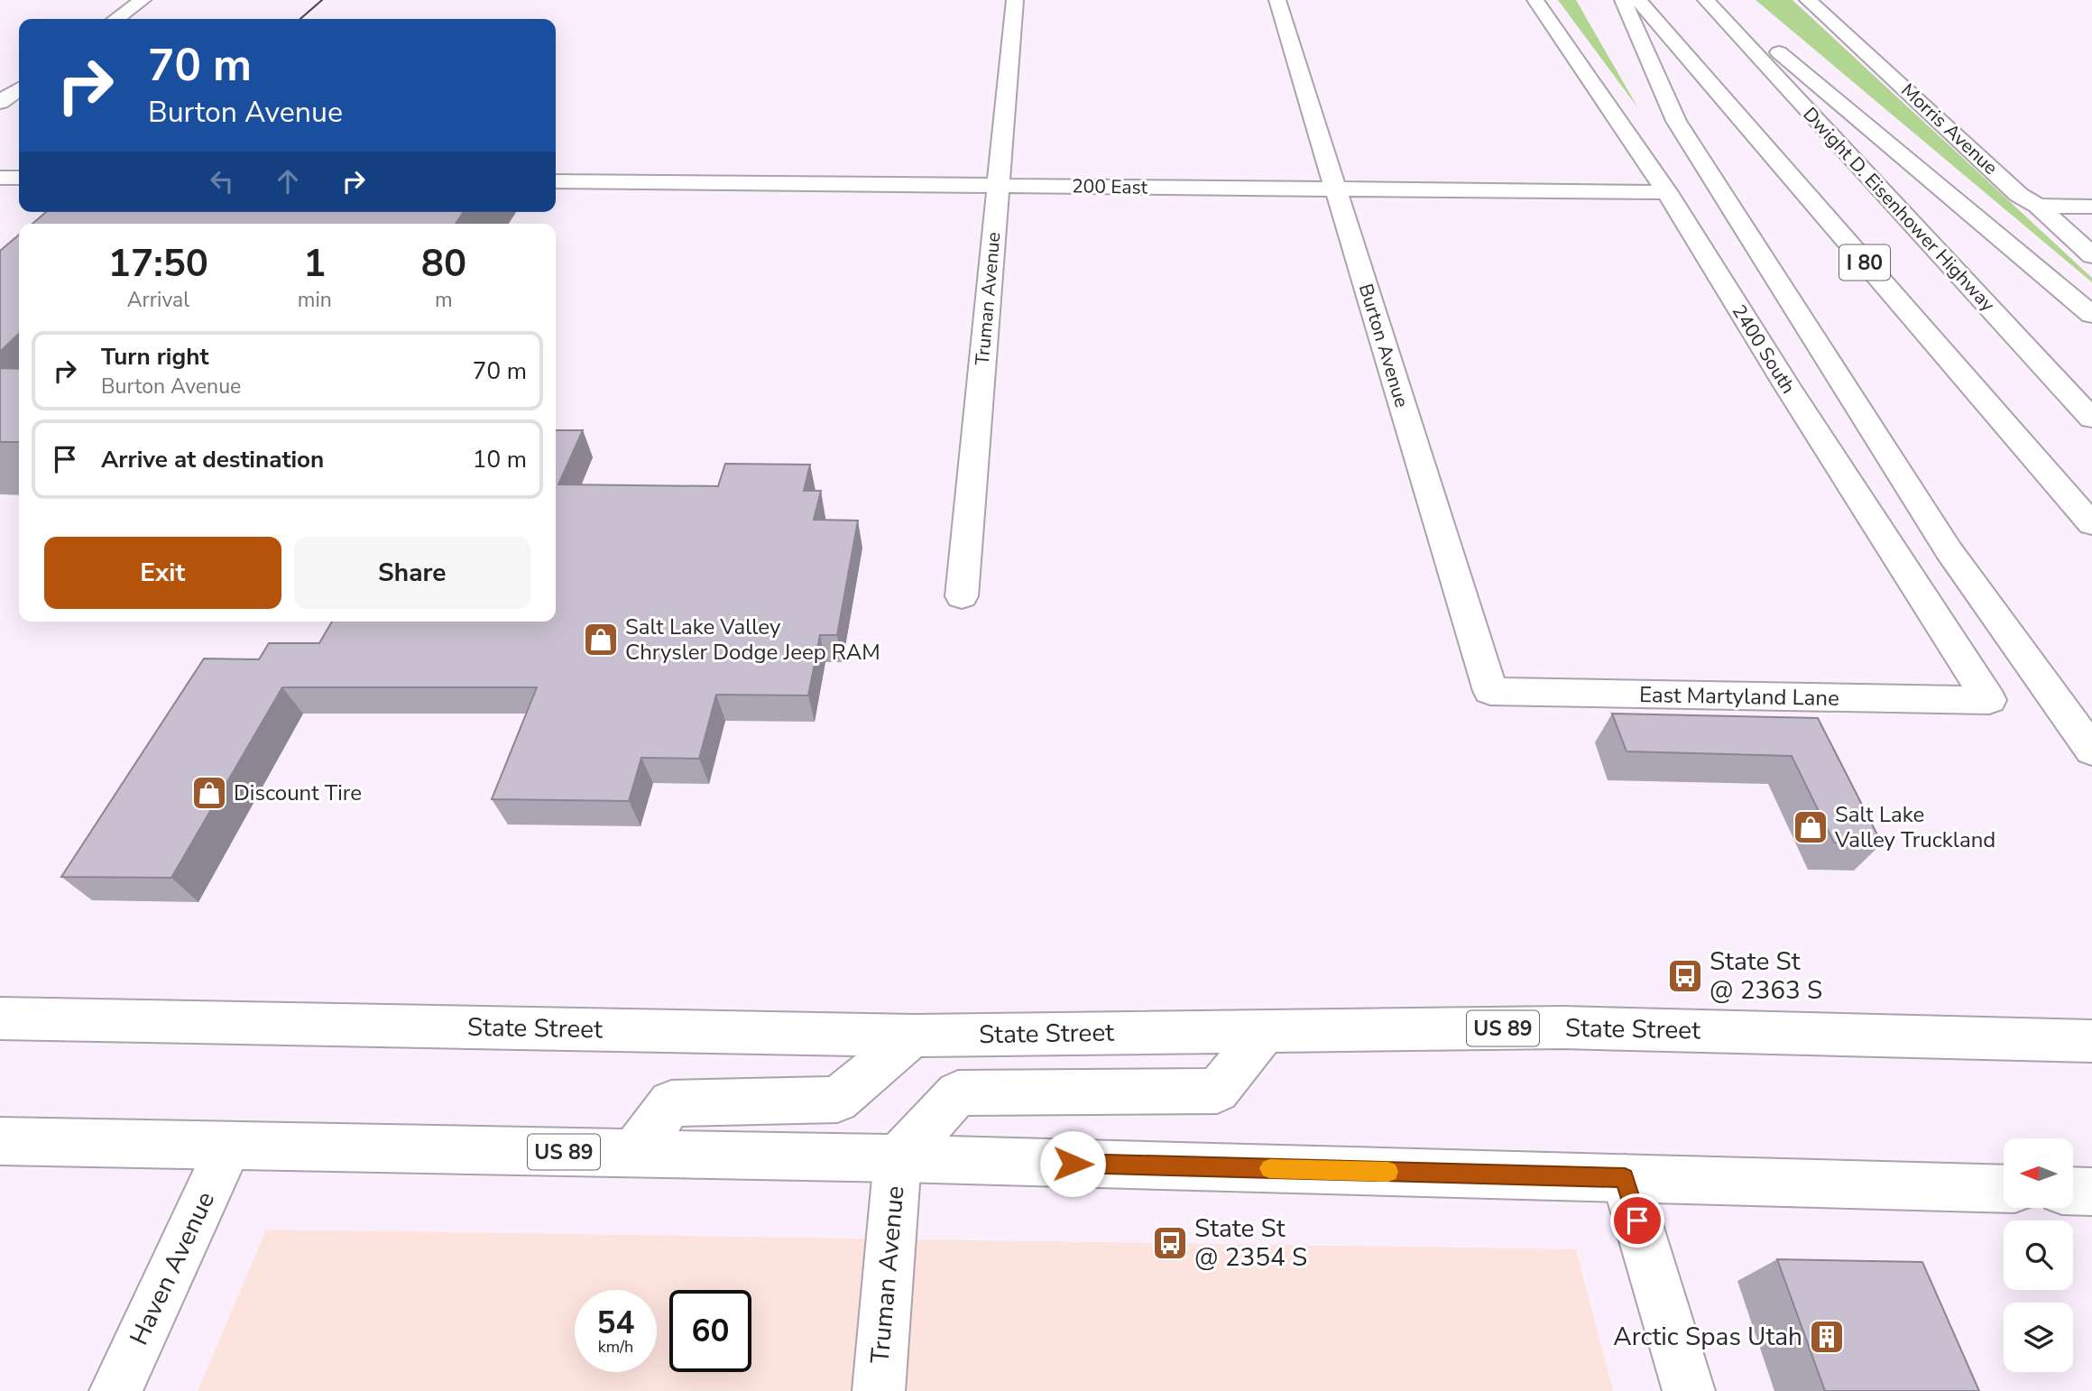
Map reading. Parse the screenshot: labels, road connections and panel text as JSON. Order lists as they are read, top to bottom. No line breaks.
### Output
{"streets":{"main road":["Morris Avenue","200 East","Dwight D. Eisenhower Highway","I 80","Truman Avenue","Burton Avenue","2400 South","East Martyland Lane","State Street","US 89","Haven Avenue"]},"crossings":[["200 East","Truman Avenue"],["200 East","Burton Avenue"],["200 East","2400 South"],["Truman Avenue","US 89"],["Burton Avenue","East Martyland Lane"],["2400 South","East Martyland Lane"],["US 89","Haven Avenue"]],"places":{"shop":["Salt Lake Valley Chrysler Dodge Jeep RAM","Discount Tire","Salt Lake Valley Truckland"],"bus stop":["State St @ 2363 S","State St @ 2354 S"],"building":["Arctic Spas Utah"]},"north":"left","page":{"turn":["70 m","Burton Avenue"],"eta":["17:50","Arrival","1","min","80","m"],"list":[{"name":"Turn right","note":"Burton Avenue","value":"70 m"},{"name":"Arrive at destination","value":"10 m"}],"buttons":["Exit","Share"],"speed":"54 km/h","limit":"60"}}
